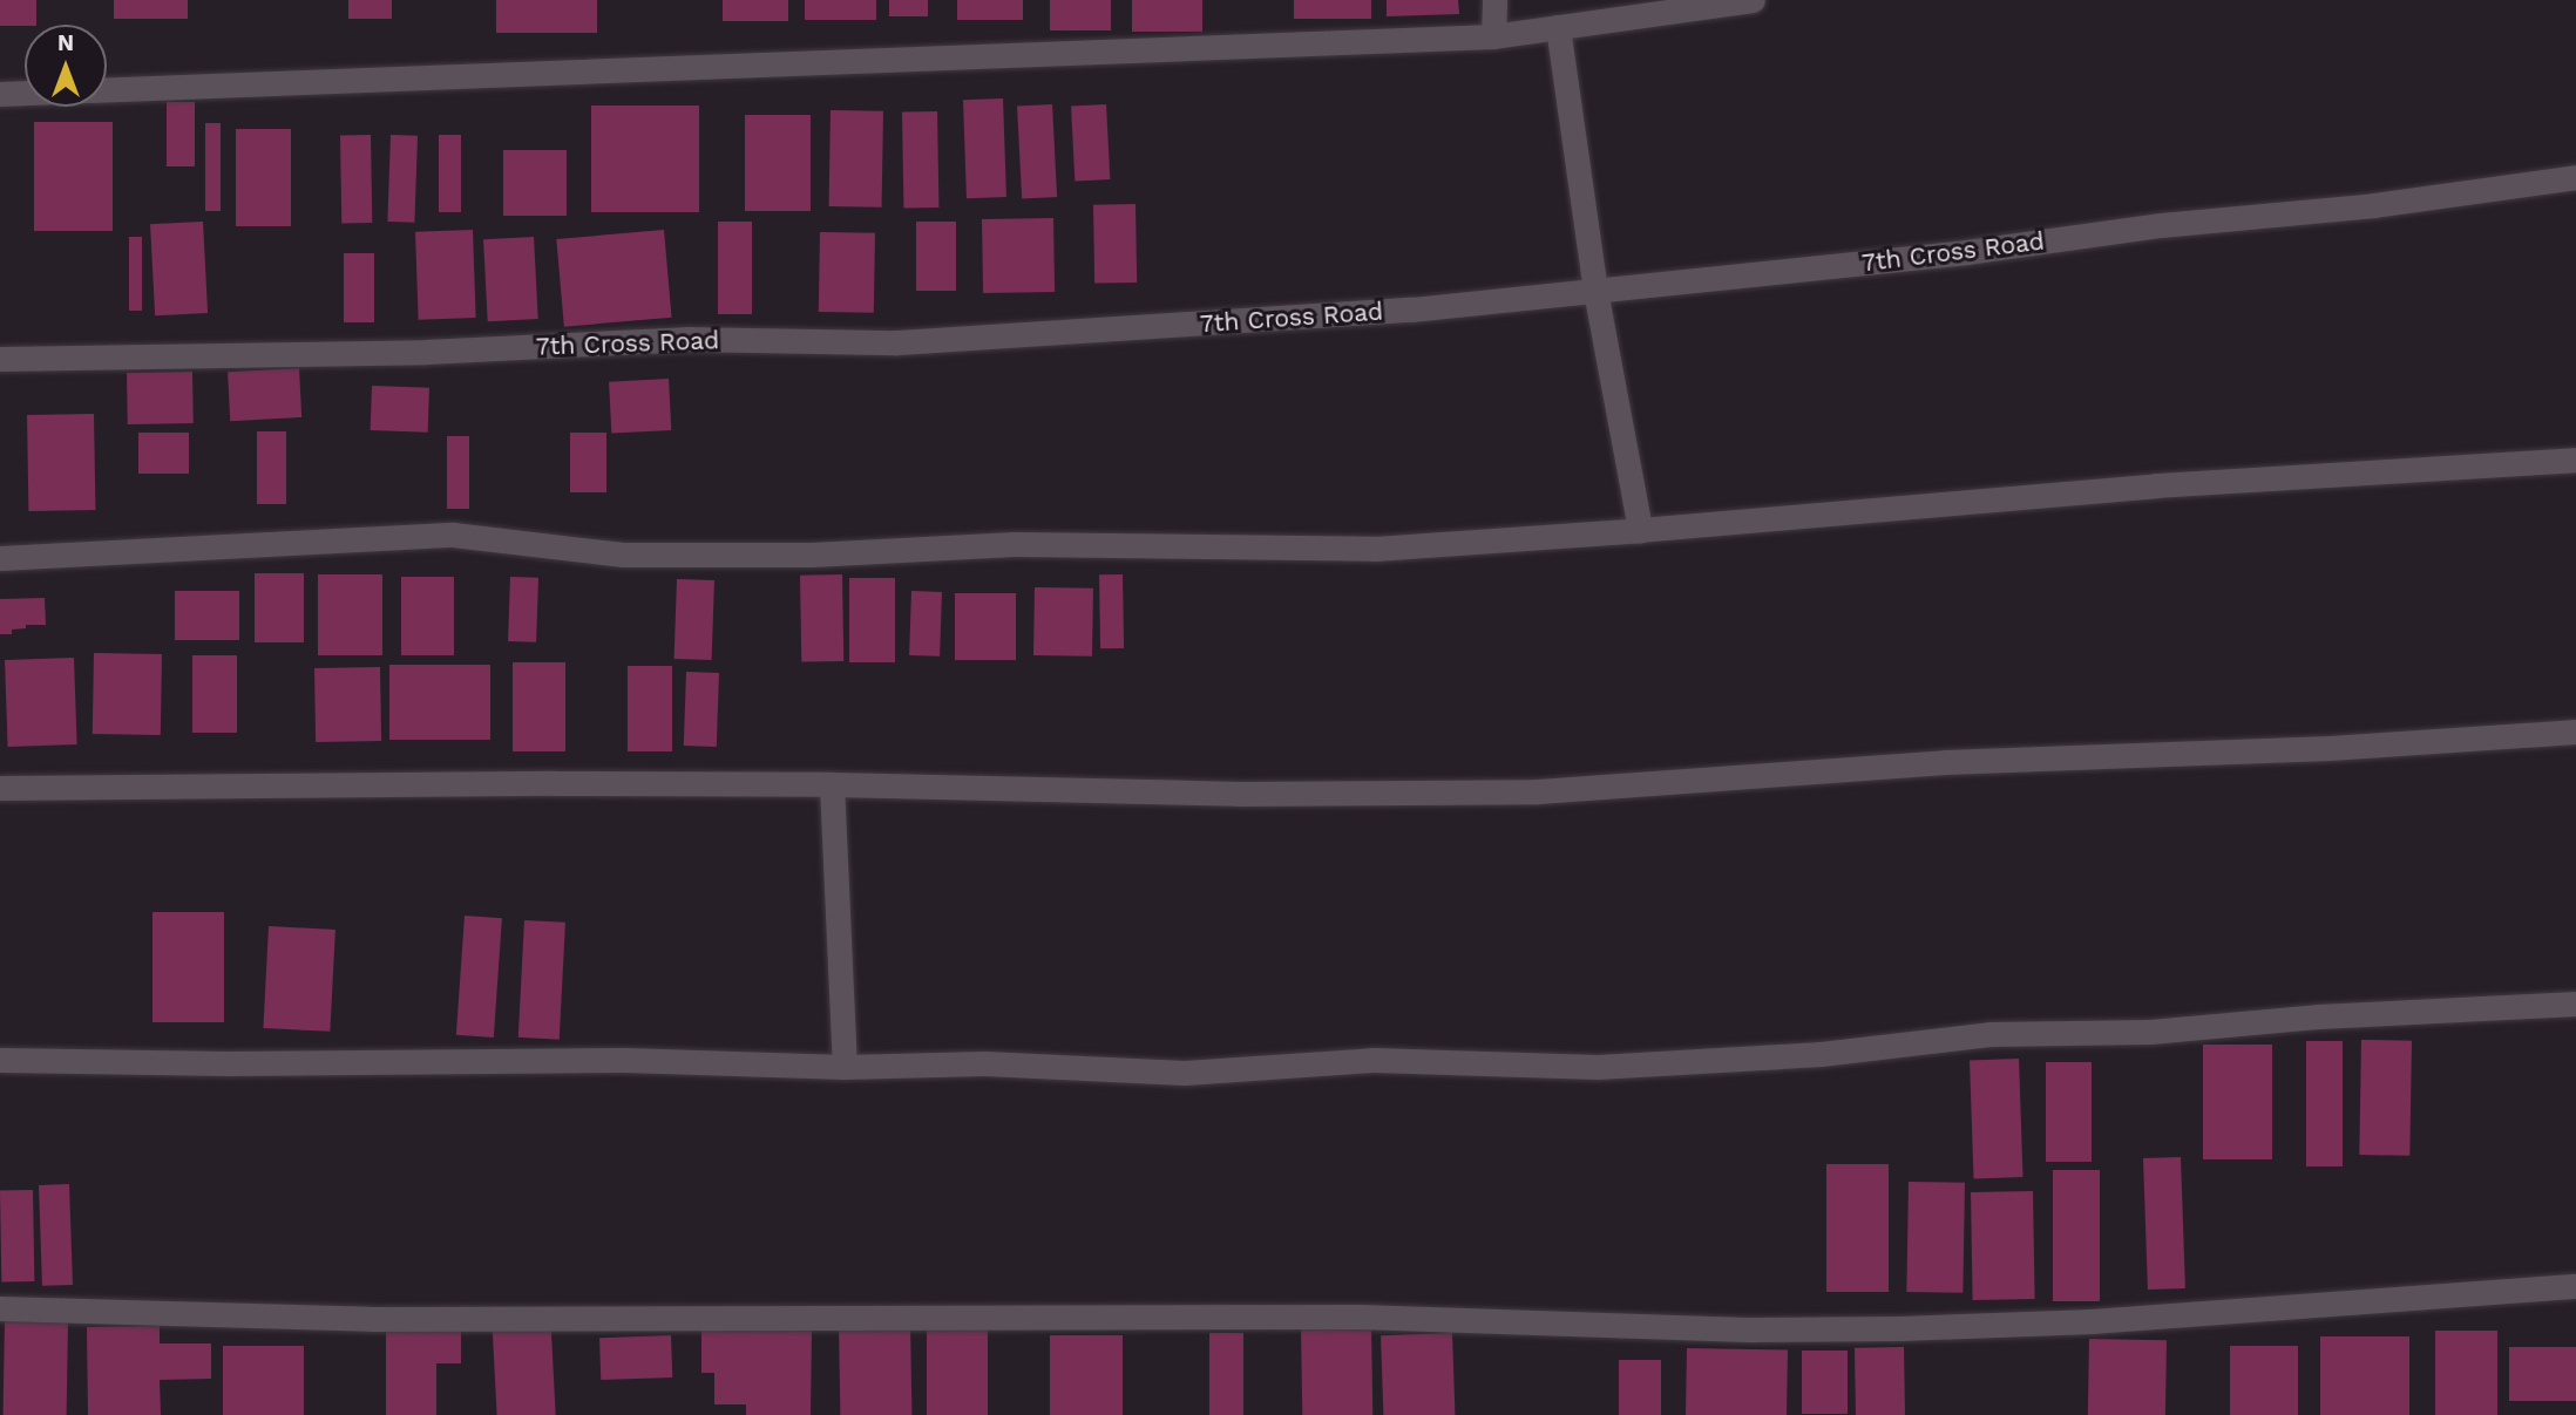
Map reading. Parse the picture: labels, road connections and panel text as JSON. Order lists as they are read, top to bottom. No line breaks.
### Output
{"streets":{"street":["7th Cross Road"]},"north":"top"}
